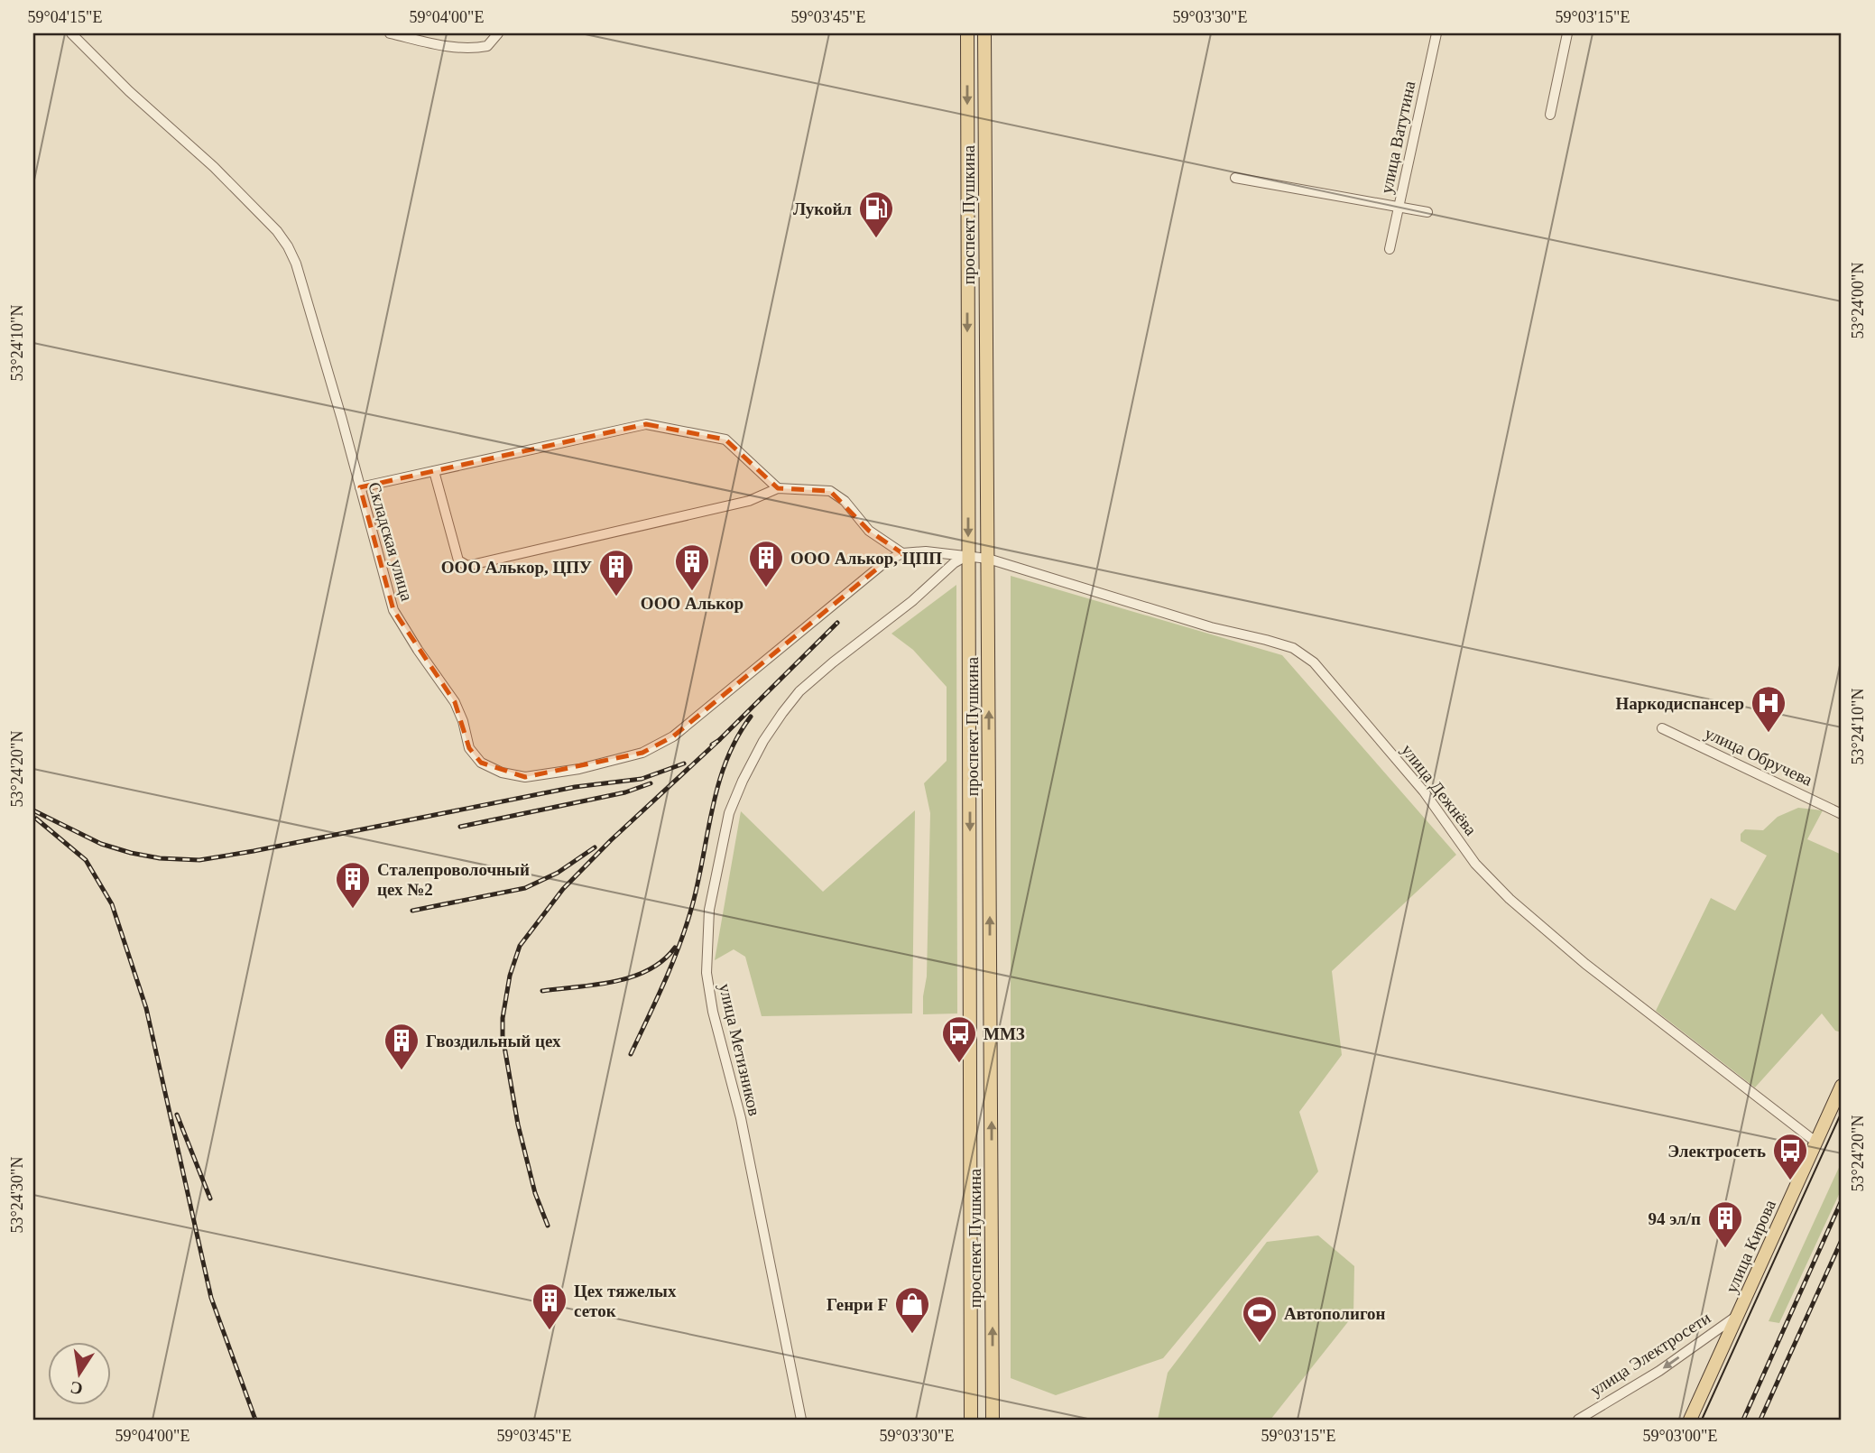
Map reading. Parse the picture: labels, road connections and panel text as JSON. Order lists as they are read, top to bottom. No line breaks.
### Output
{"streets":{"main road":["проспект Пушкина","улица Кирова"],"street":["улица Ватутина","Складская улица","улица Обручева","улица Дежнёва","улица Метизников","улица Электросети"]},"crossings":[["проспект Пушкина","Складская улица"],["проспект Пушкина","улица Дежнёва"],["проспект Пушкина","улица Метизников"],["Складская улица","улица Дежнёва"],["Складская улица","улица Метизников"],["улица Дежнёва","улица Метизников"],["улица Дежнёва","улица Кирова"],["улица Кирова","улица Электросети"]],"one_way":["улица Электросети"],"places":{"fuel station":["Лукойл"],"building":["ООО Алькор, ЦПП","ООО Алькор","ООО Алькор, ЦПУ","Сталепроволочный цех №2","Гвоздильный цех","94 эл/п","Цех тяжелых сеток"],"hospital":["Наркодиспансер"],"bus stop":["ММЗ","Электросеть"],"shop":["Генри F"],"sports":["Автополигон"]},"north":"bottom","coordinates":["59°04'15\"E","59°04'00\"E","59°03'45\"E","59°03'30\"E","59°03'15\"E","53°24'00\"N","53°24'10\"N","53°24'20\"N","53°24'30\"N","59°03'00\"E"]}
